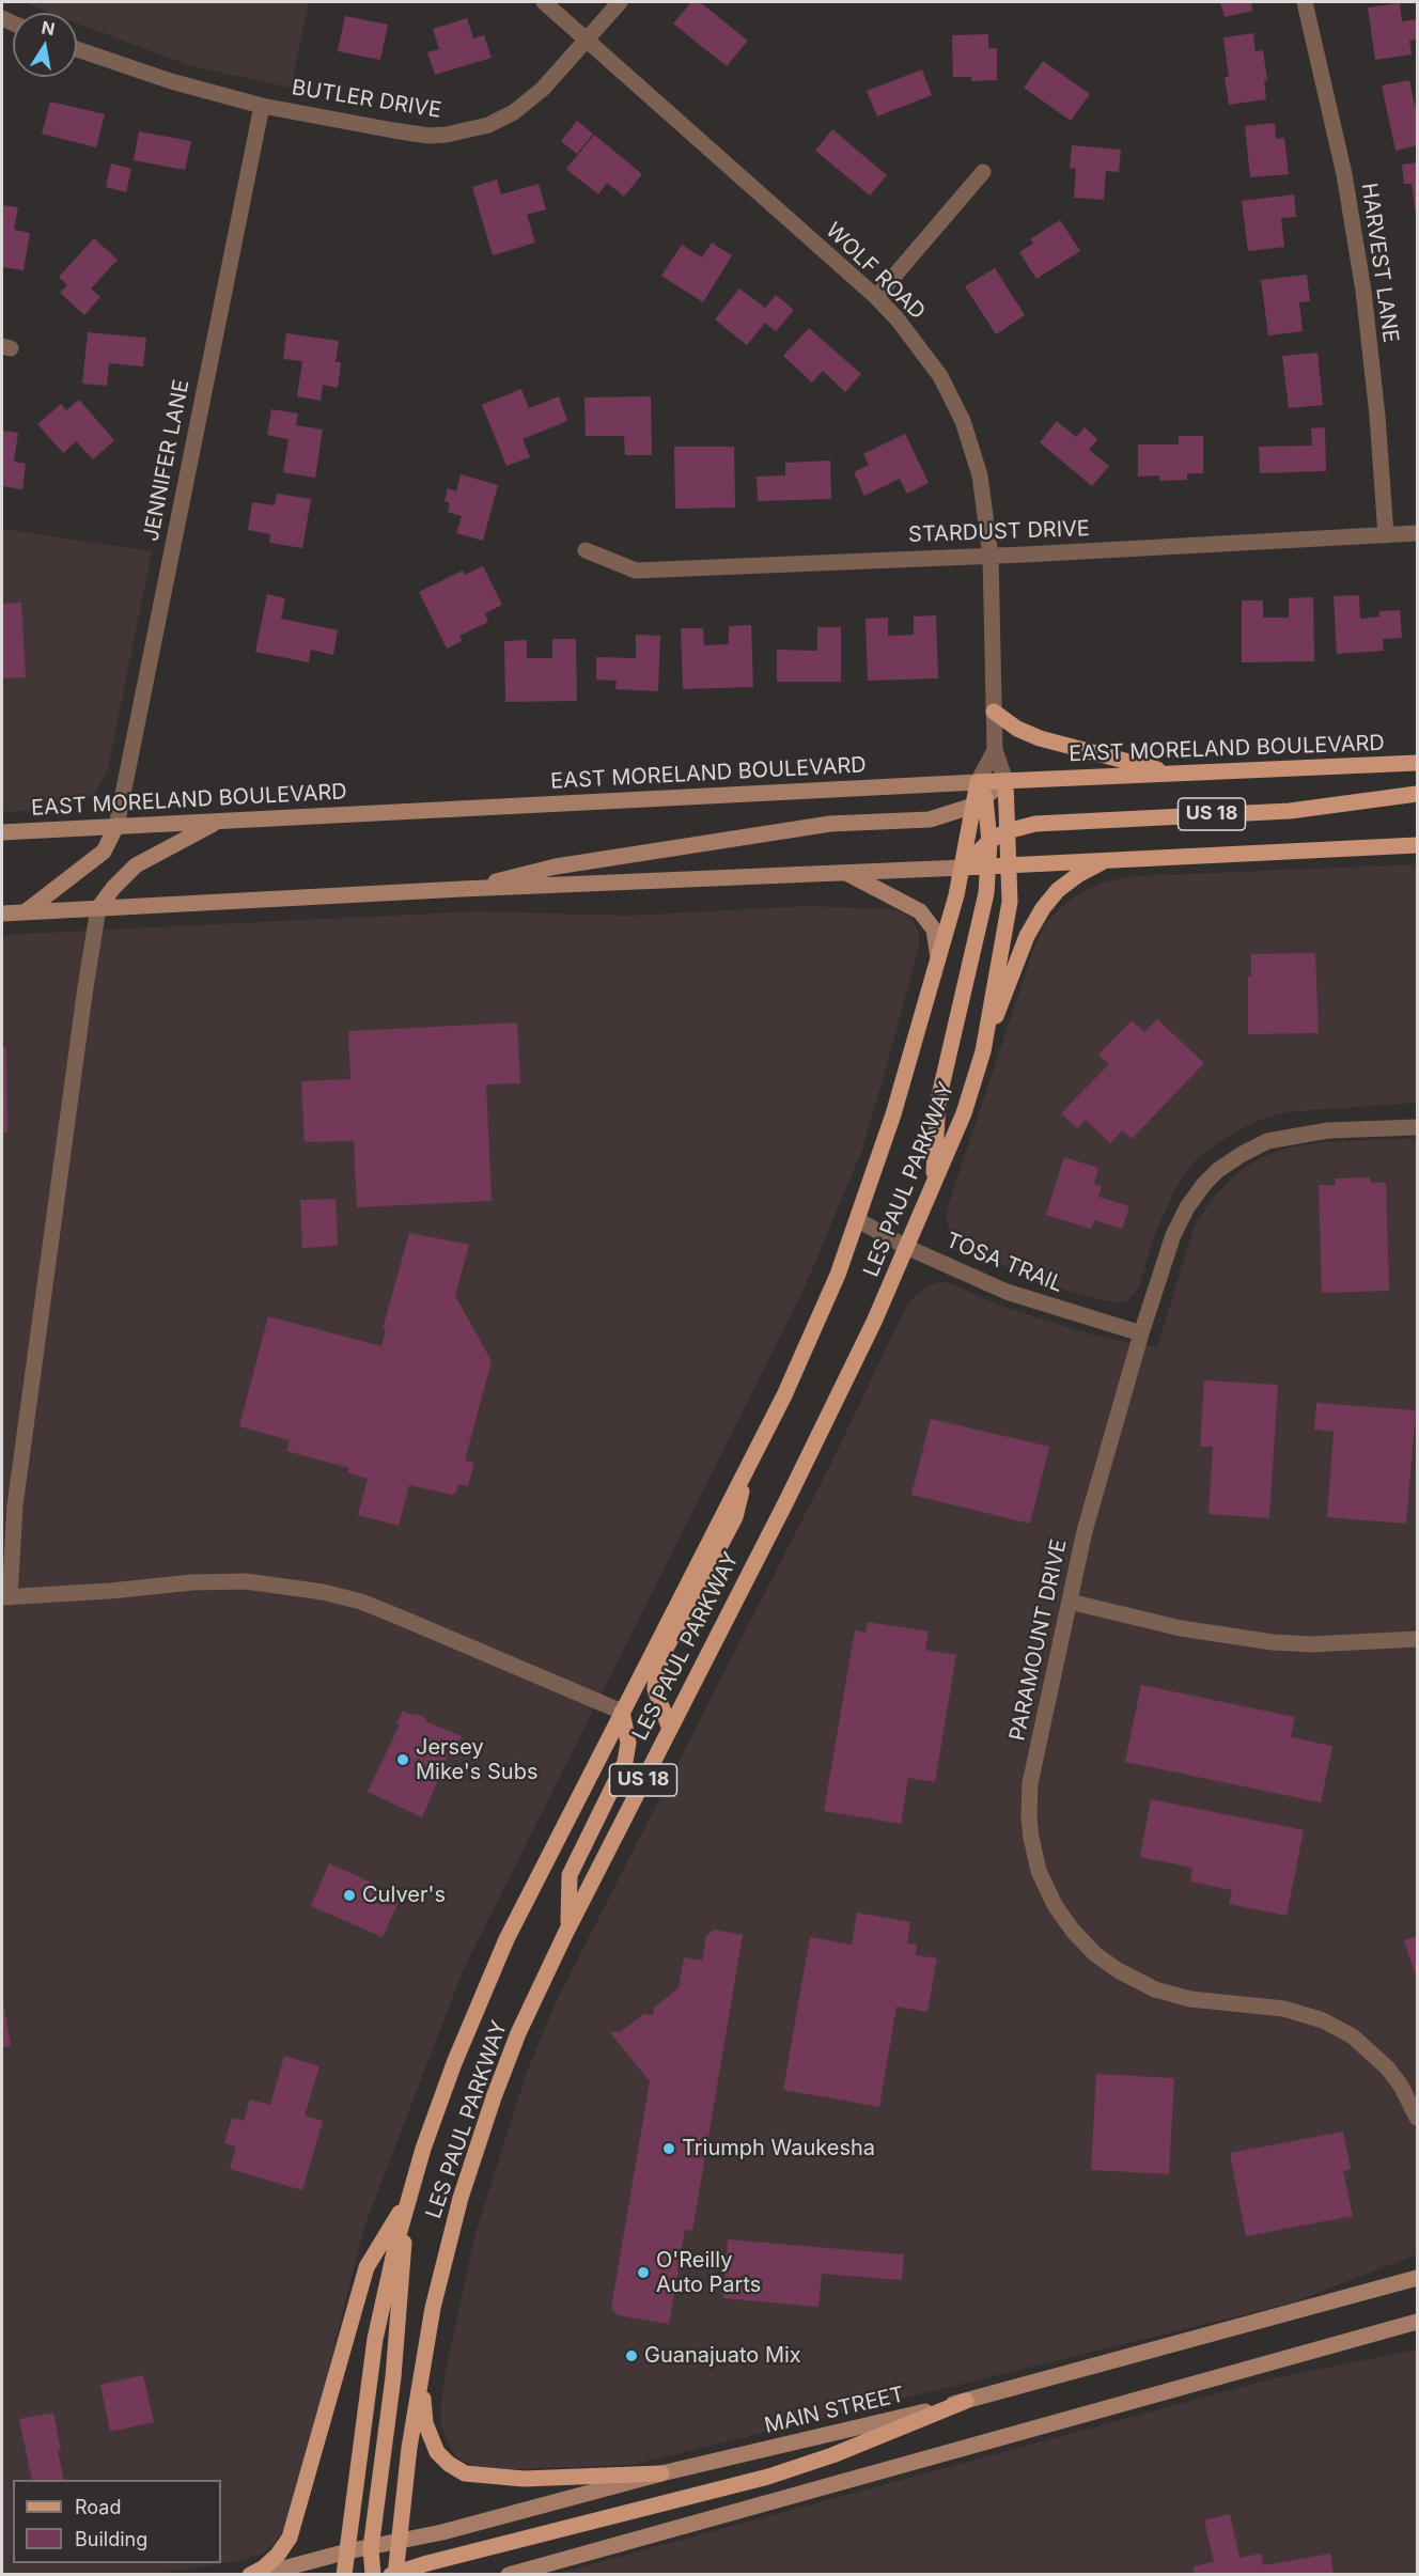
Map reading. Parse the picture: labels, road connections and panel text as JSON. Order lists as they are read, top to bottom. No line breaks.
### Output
{"streets":{"main road":["EAST MORELAND BOULEVARD","US 18","LES PAUL PARKWAY","MAIN STREET"],"street":["BUTLER DRIVE","HARVEST LANE","WOLF ROAD","JENNIFER LANE","STARDUST DRIVE","TOSA TRAIL","PARAMOUNT DRIVE"]},"crossings":[["BUTLER DRIVE","WOLF ROAD"],["BUTLER DRIVE","JENNIFER LANE"],["HARVEST LANE","STARDUST DRIVE"],["WOLF ROAD","STARDUST DRIVE"],["WOLF ROAD","EAST MORELAND BOULEVARD"],["WOLF ROAD","LES PAUL PARKWAY"],["JENNIFER LANE","EAST MORELAND BOULEVARD"],["EAST MORELAND BOULEVARD","LES PAUL PARKWAY"],["US 18","LES PAUL PARKWAY"],["LES PAUL PARKWAY","TOSA TRAIL"],["LES PAUL PARKWAY","MAIN STREET"],["TOSA TRAIL","PARAMOUNT DRIVE"]],"places":["Jersey Mike's Subs","Culver's","Triumph Waukesha","O'Reilly Auto Parts","Guanajuato Mix"],"legend":["Road","Building"],"north":"top"}
